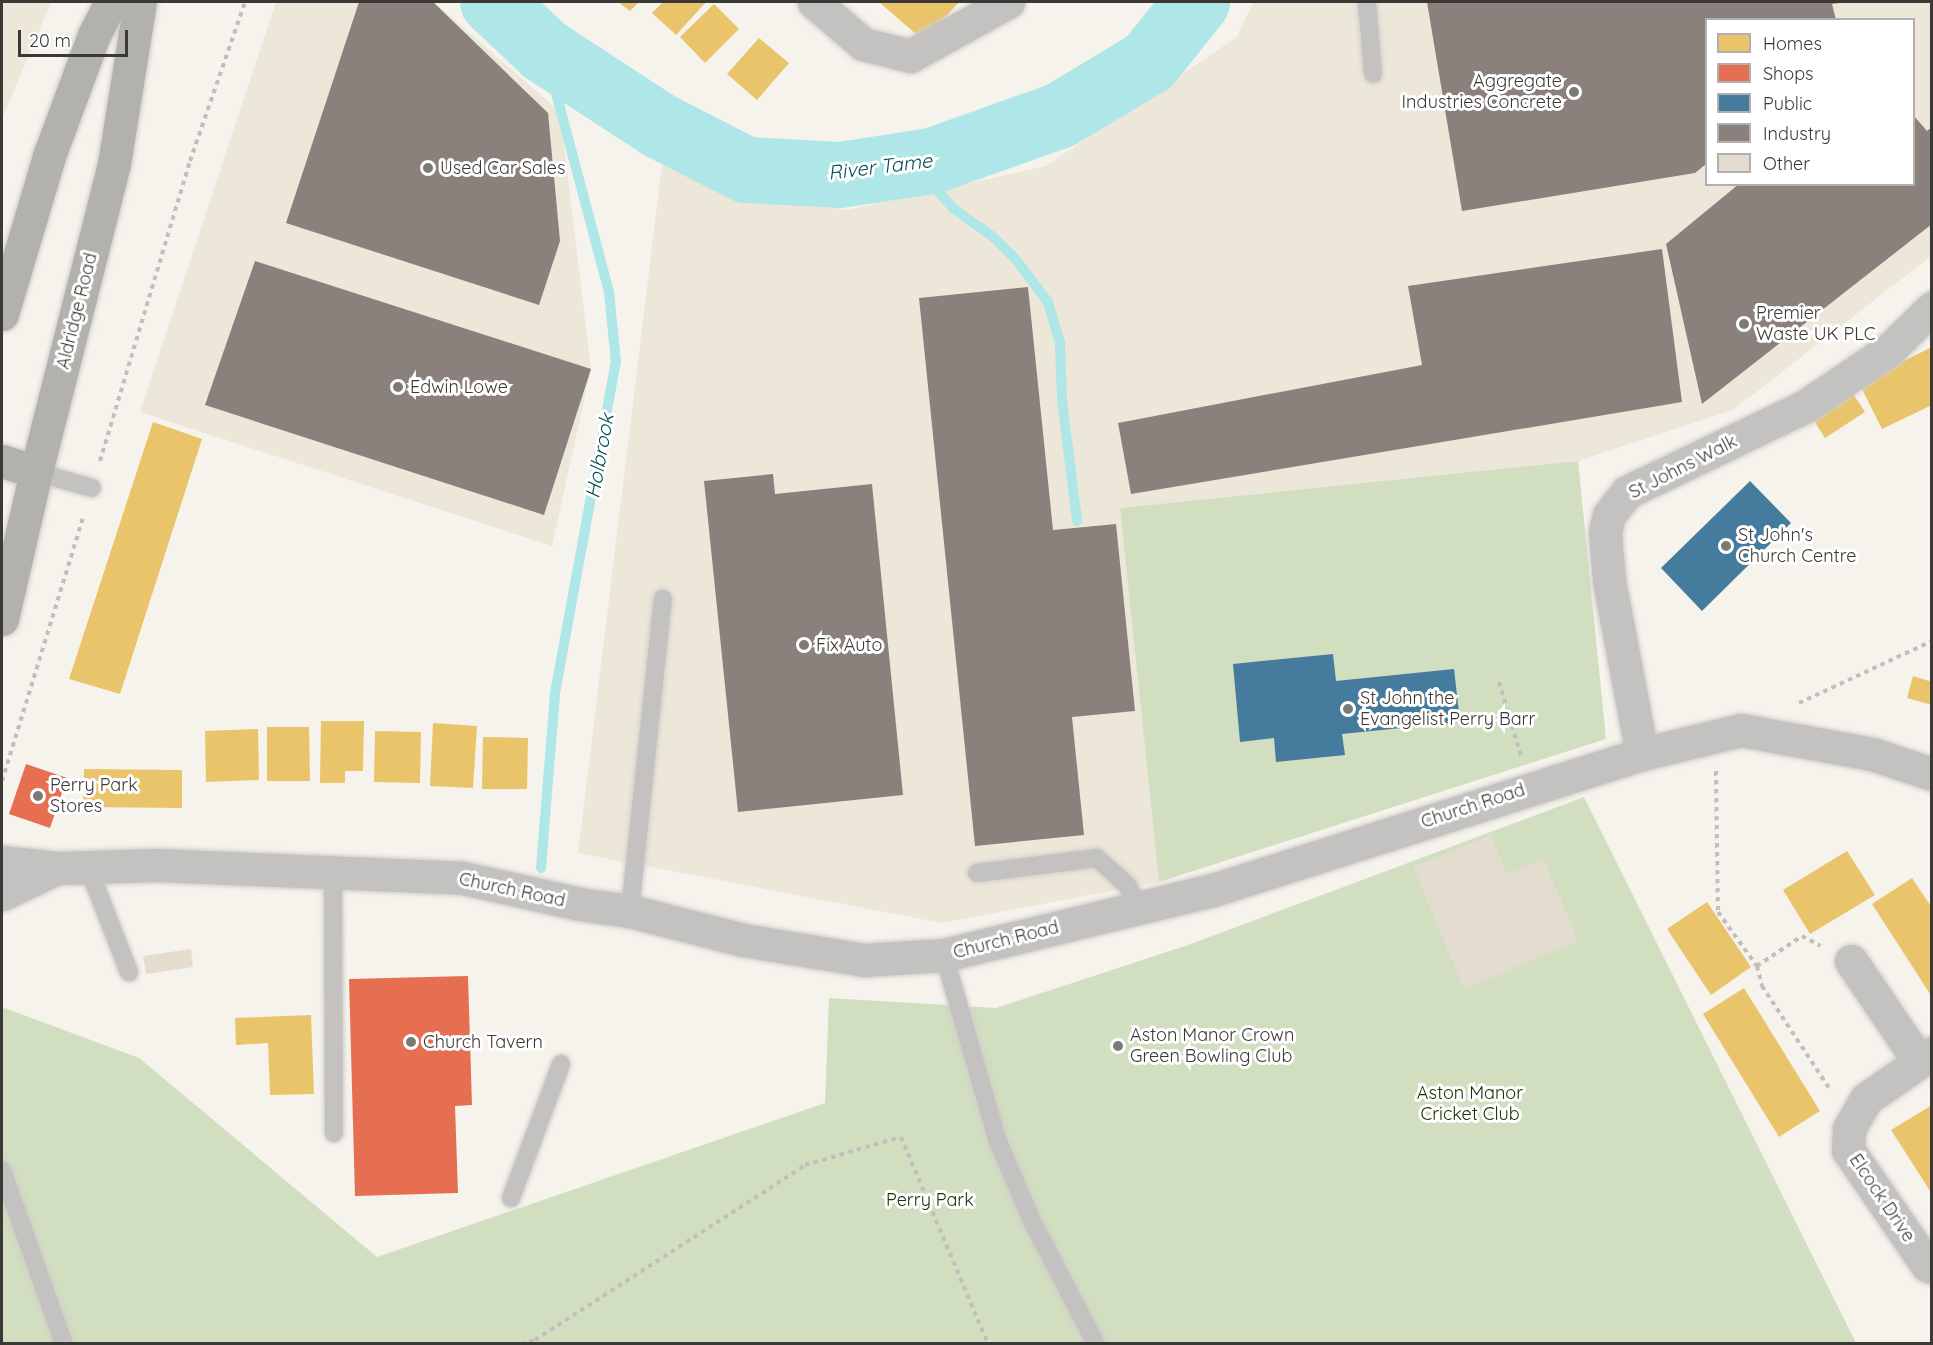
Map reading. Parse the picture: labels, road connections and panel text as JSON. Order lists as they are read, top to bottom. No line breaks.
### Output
{"streets":{"main road":["Aldridge Road"],"street":["St Johns Walk","Church Road","Elcock Drive"]},"crossings":[["St Johns Walk","Church Road"]],"water":["River Tame","Holbrook"],"parks":["Aston Manor Cricket Club","Perry Park"],"places":["Aggregate Industries Concrete","Used Car Sales","Premier Waste UK PLC","Edwin Lowe","St John's Church Centre","Fix Auto","St John the Evangelist Perry Barr","Perry Park Stores","Church Tavern","Aston Manor Crown Green Bowling Club"],"legend":["Homes","Shops","Public","Industry","Other"],"scale_bar":"20 m"}
